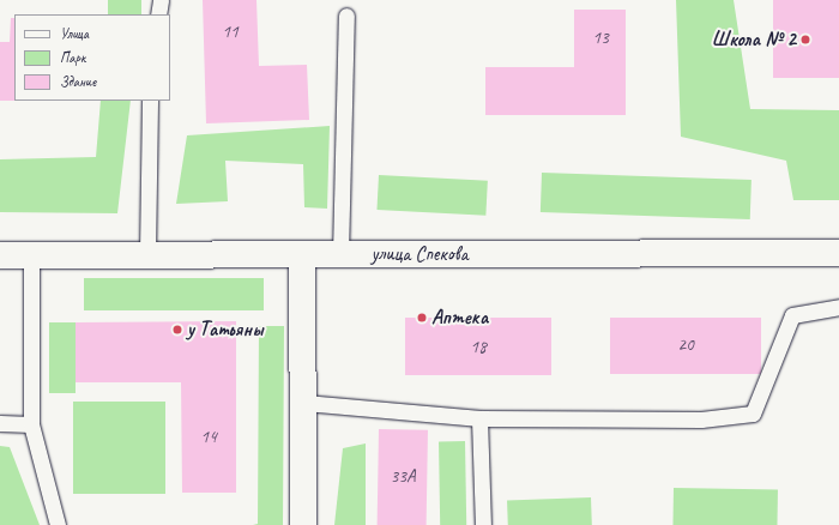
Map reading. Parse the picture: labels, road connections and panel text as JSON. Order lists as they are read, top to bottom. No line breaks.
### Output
{"streets":{"main road":["улица Спекова"]},"places":["Школа № 2","Аптека","у Татьяны"],"house_numbers":["11","13","20","18","14","33А"],"legend":["Улица","Парк","Здание"]}
